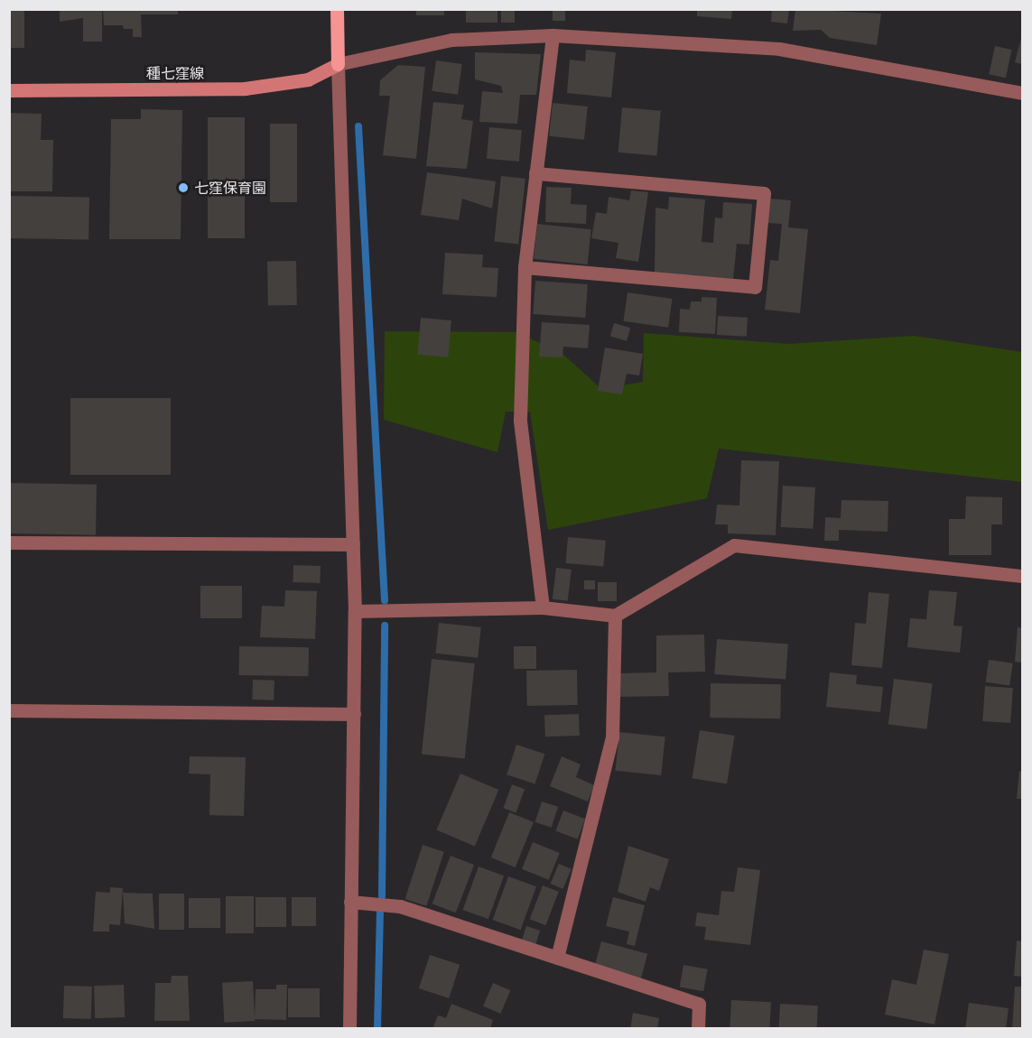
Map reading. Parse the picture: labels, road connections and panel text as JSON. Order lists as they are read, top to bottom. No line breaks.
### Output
{"streets":{"main road":["種七窪線"]},"places":["七窪保育園"]}
